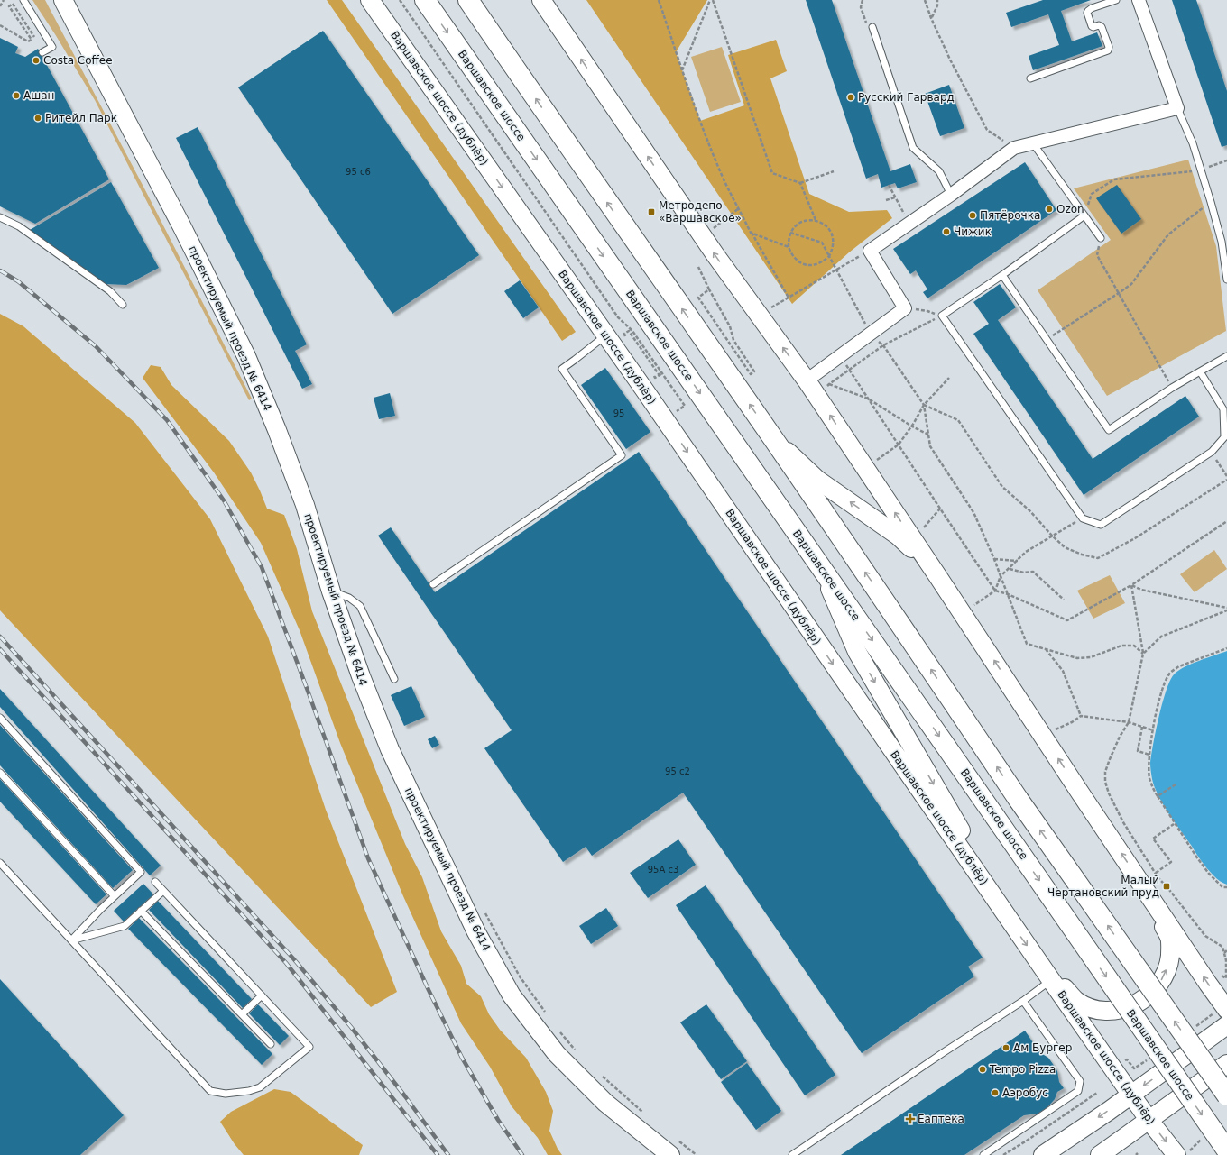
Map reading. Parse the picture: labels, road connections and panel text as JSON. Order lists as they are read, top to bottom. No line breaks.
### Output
{"streets":{"main road":["Варшавское шоссе","Варшавское шоссе (дублёр)","проектируемый проезд № 6414"]},"places":{"other":["Costa Coffee","Ашан","Русский Гарвард","Ритейл Парк","Ozon","Пятёрочка","Чижик","Ам Бургер","Tempo Pizza","Аэробус"],"transit":["Метродепо «Варшавское»","Малый Чертановский пруд"],"health":["Еаптека"]},"house_numbers":["95 с6","95","95 с2","95А с3"]}
